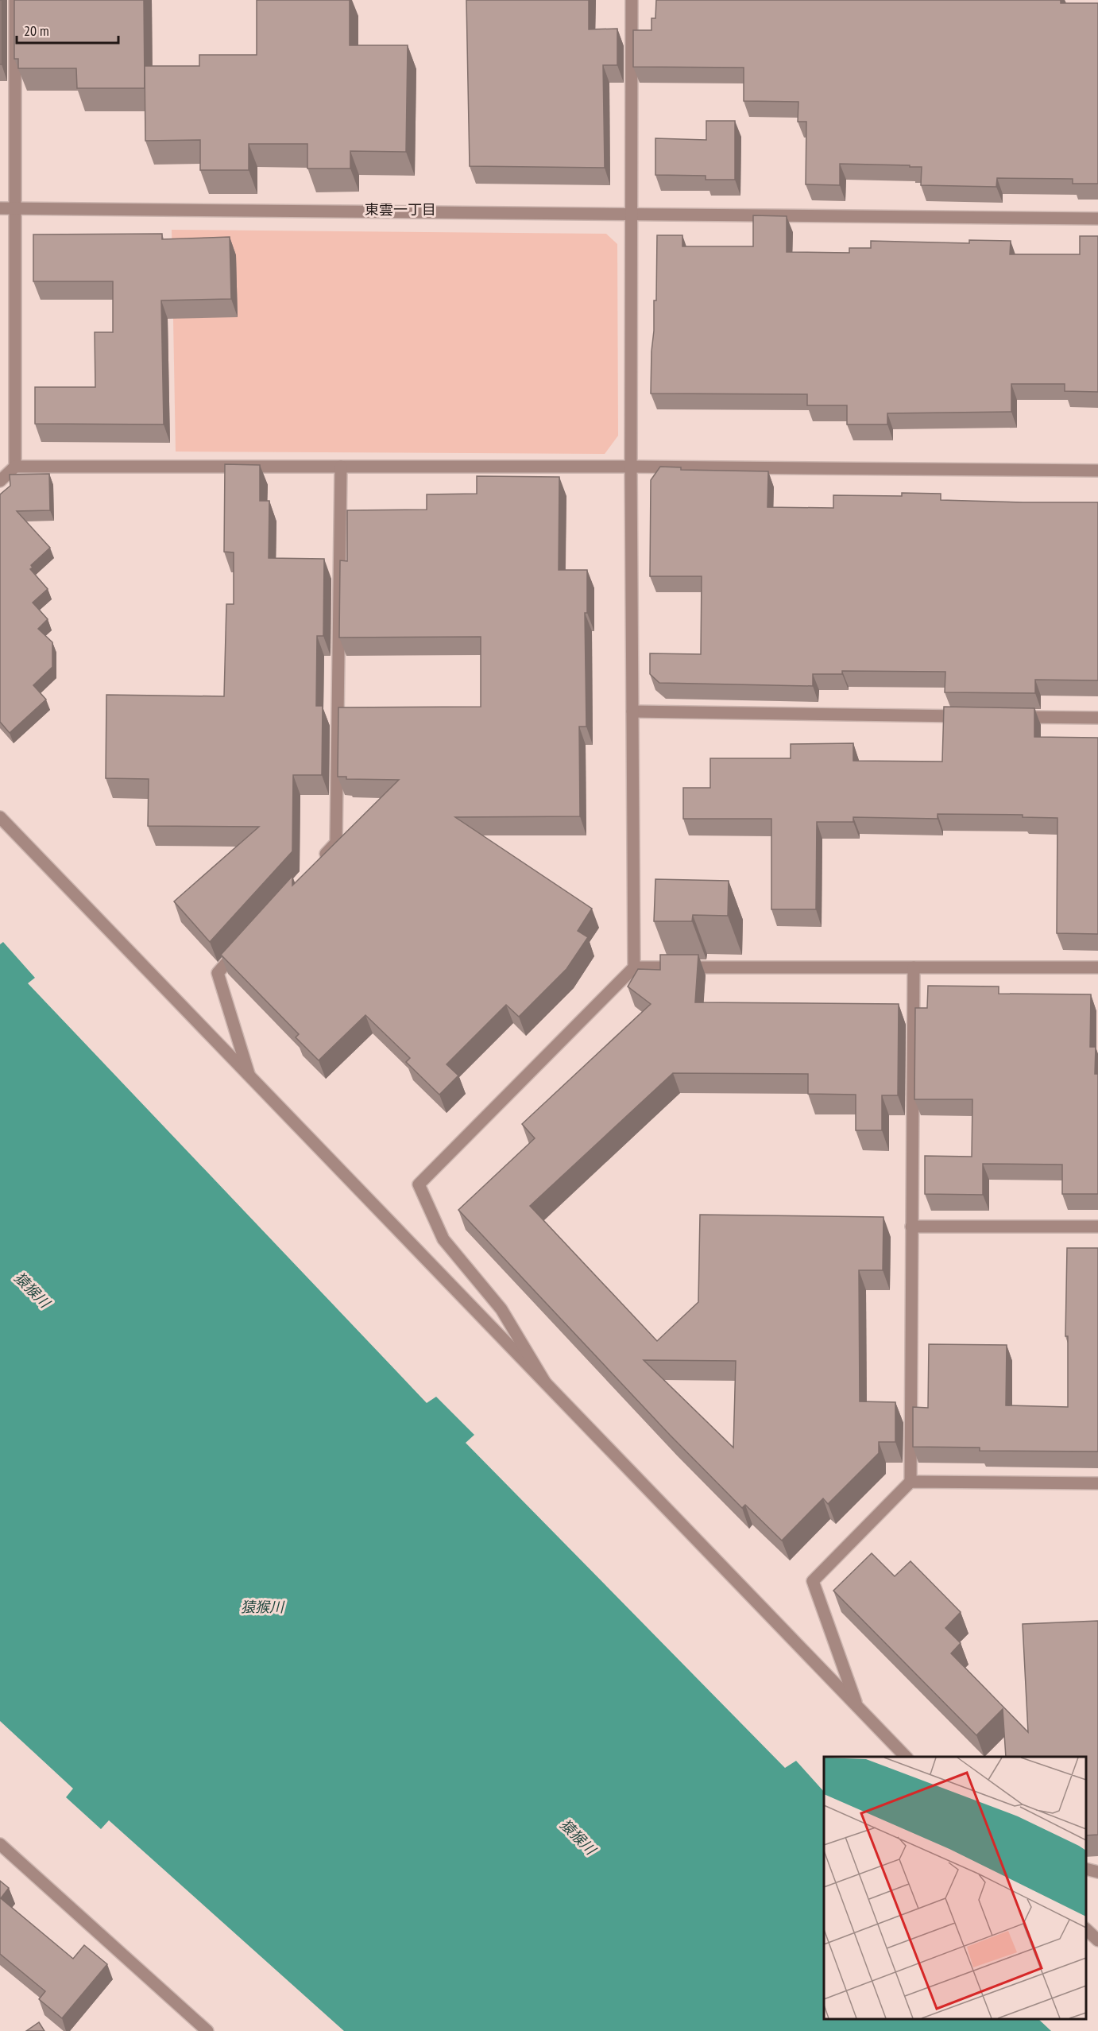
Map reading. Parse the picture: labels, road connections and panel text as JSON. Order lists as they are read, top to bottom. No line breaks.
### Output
{"districts":["東雲一丁目"],"water":["猿猴川"],"scale_bar":"20 m"}
